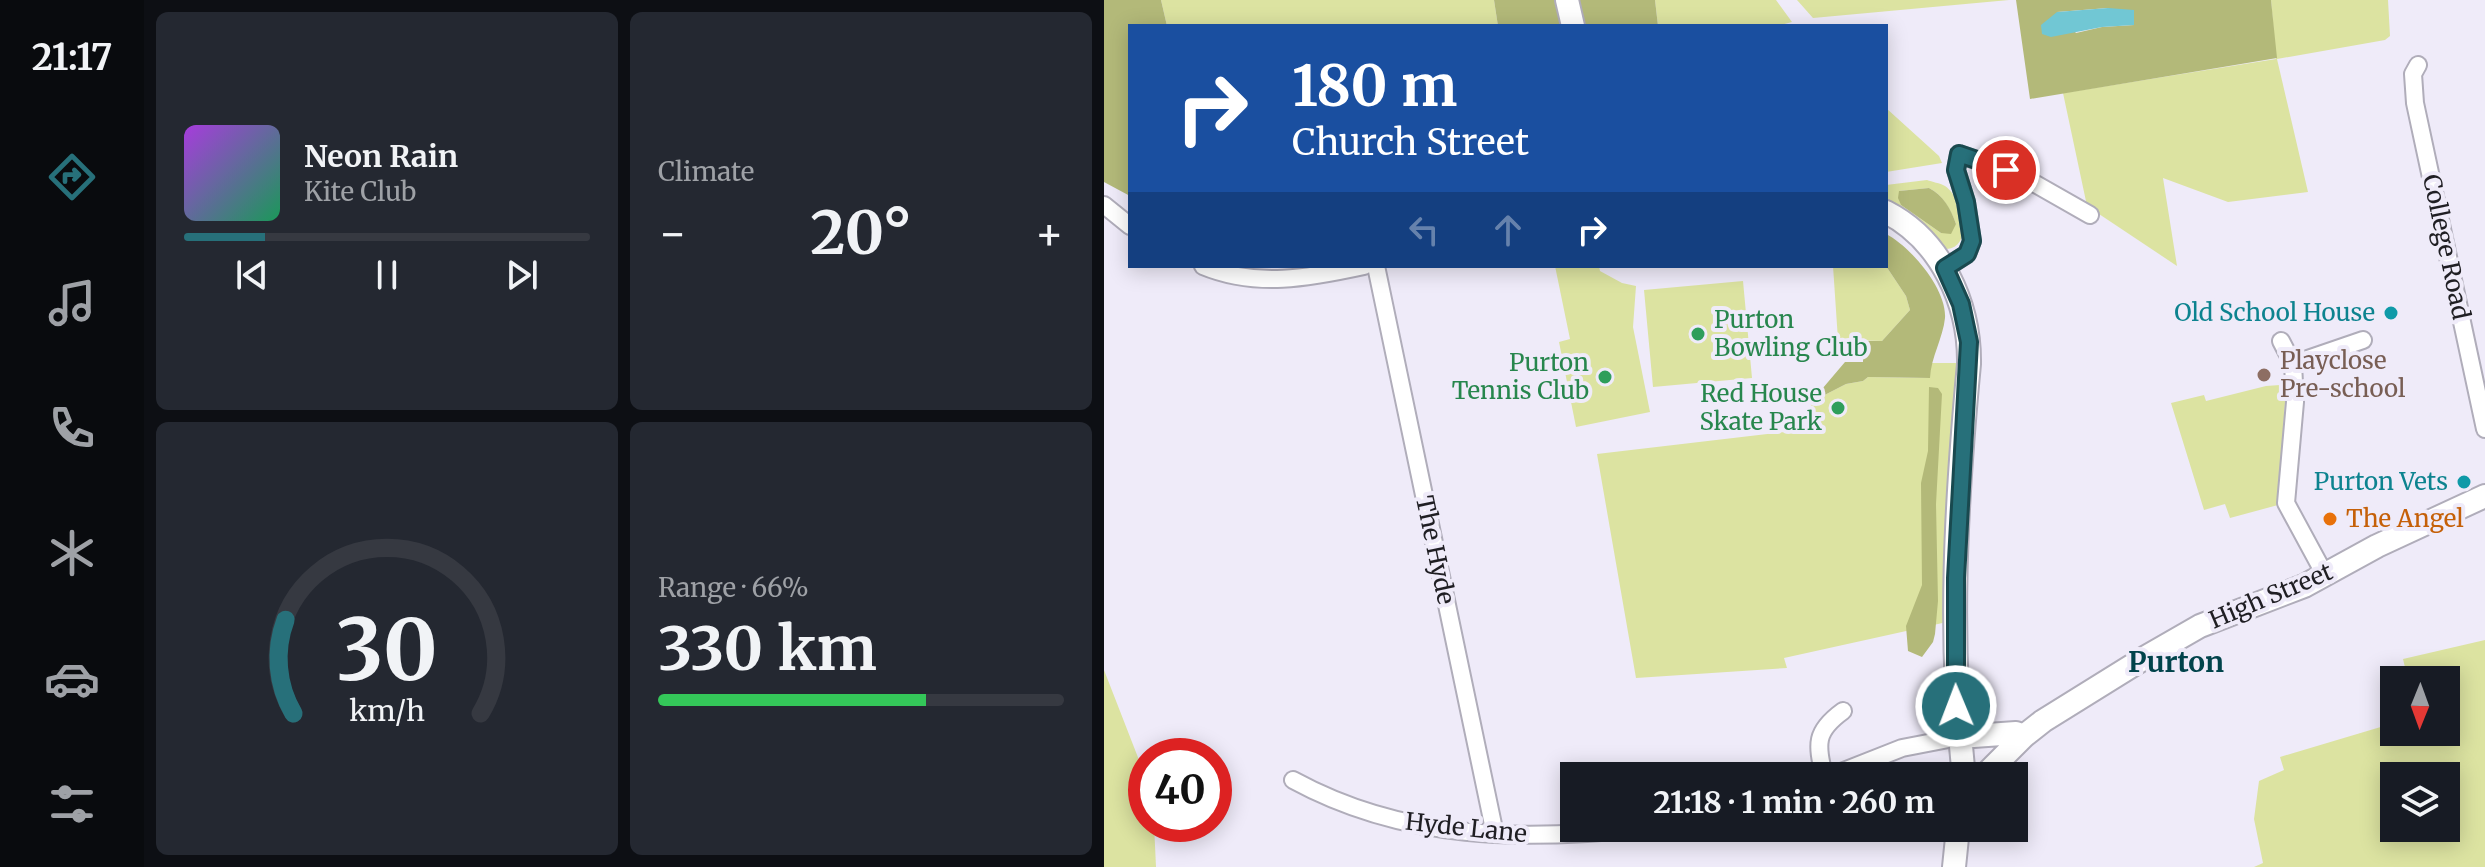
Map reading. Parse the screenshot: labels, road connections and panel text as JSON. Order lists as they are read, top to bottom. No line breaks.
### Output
{"streets":{"street":["College Road","The Hyde","High Street","Hyde Lane"]},"crossings":[["The Hyde","Hyde Lane"]],"districts":["Purton"],"places":["Old School House","Purton Bowling Club","Playclose Pre-school","Purton Tennis Club","Red House Skate Park","Purton Vets","The Angel"],"north":"bottom","page":{"tabs":"21:17","tile":["Climate",["Range · 66%","330 km"]],"turn":["180 m","Church Street"],"song":["Neon Rain","Kite Club"],"heat":["−","20°","+"],"limit":"40","trip":"21:18 · 1 min · 260 m","gauge":["30","km/h"]}}
